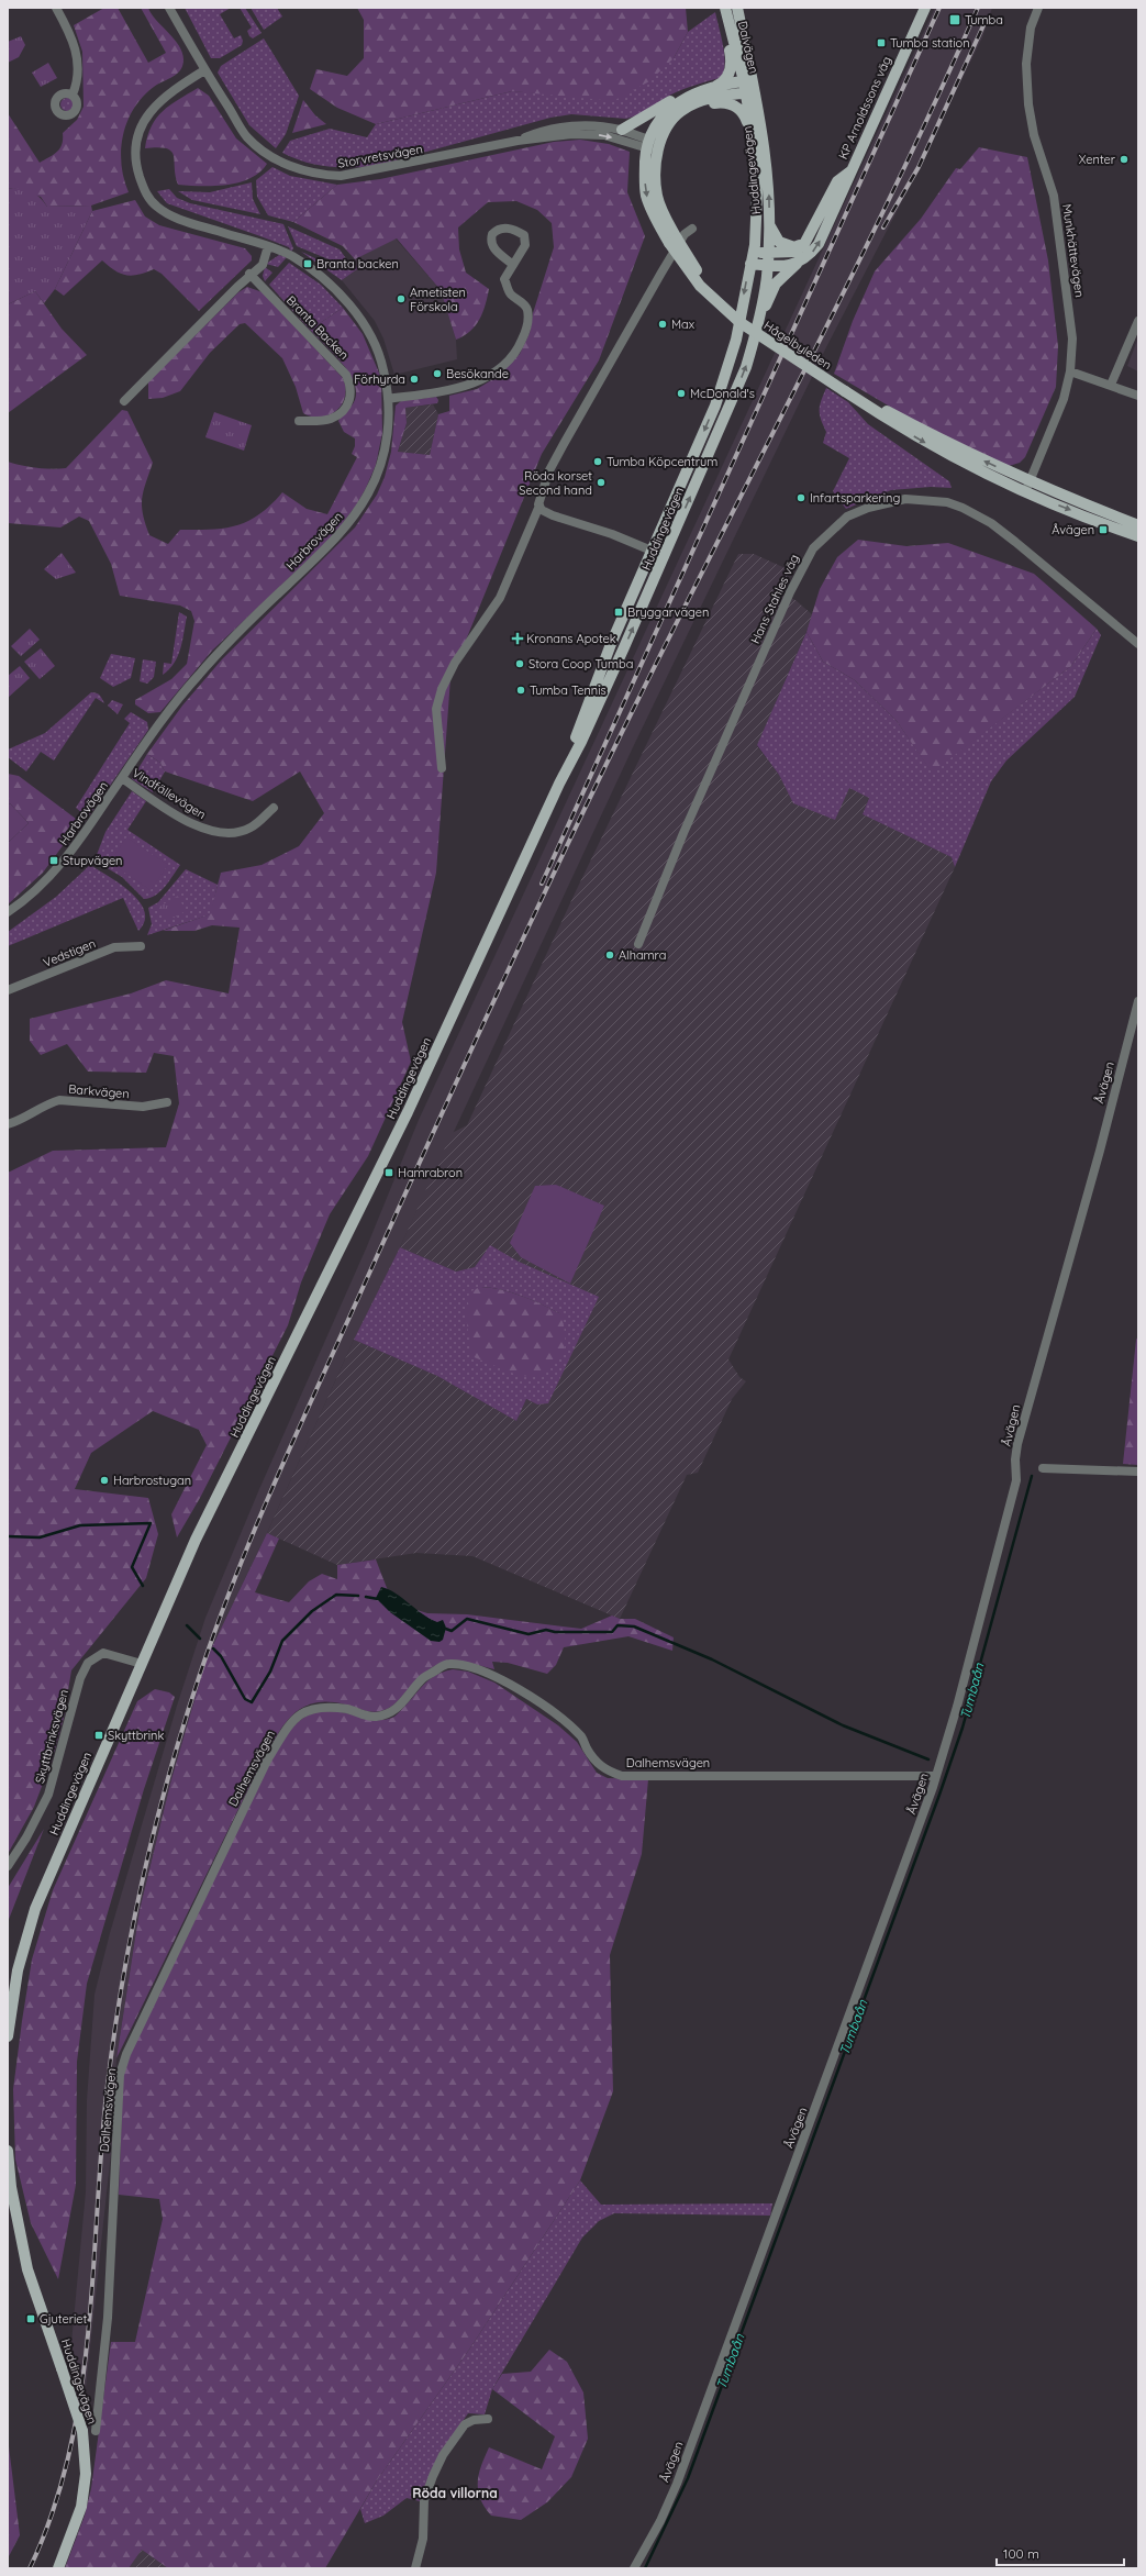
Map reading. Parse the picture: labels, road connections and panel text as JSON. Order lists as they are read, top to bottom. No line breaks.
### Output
{"streets":{"main road":["Dalvägen","KP Arnoldssons väg","Huddingevägen","Hågelbyleden"],"street":["Storvretsvägen","Munkhättevägen","Branta Backen","Harbrovägen","Hans Stahles väg","Vindfällevägen","Vedstigen","Åvägen","Barkvägen","Skyttbrinksvägen","Dalhemsvägen"]},"crossings":[["Dalvägen","Huddingevägen"],["Dalvägen","Hågelbyleden"],["KP Arnoldssons väg","Huddingevägen"],["Storvretsvägen","Hågelbyleden"],["Storvretsvägen","Harbrovägen"],["Huddingevägen","Hågelbyleden"],["Huddingevägen","Skyttbrinksvägen"],["Munkhättevägen","Hågelbyleden"],["Harbrovägen","Vindfällevägen"],["Åvägen","Dalhemsvägen"]],"districts":["Röda villorna"],"water":["Tumbaån"],"places":{"transit":["Tumba","Tumba station","Branta backen","Åvägen","Bryggarvägen","Stupvägen","Hamrabron","Skyttbrink","Gjuteriet"],"other":["Xenter","Ametisten Förskola","Max","Besökande","Förhyrda","McDonald's","Tumba Köpcentrum","Röda korset Second hand","Infartsparkering","Stora Coop Tumba","Tumba Tennis","Alhamra","Harbrostugan"],"health":["Kronans Apotek"]},"scale_bar":"100 m"}
